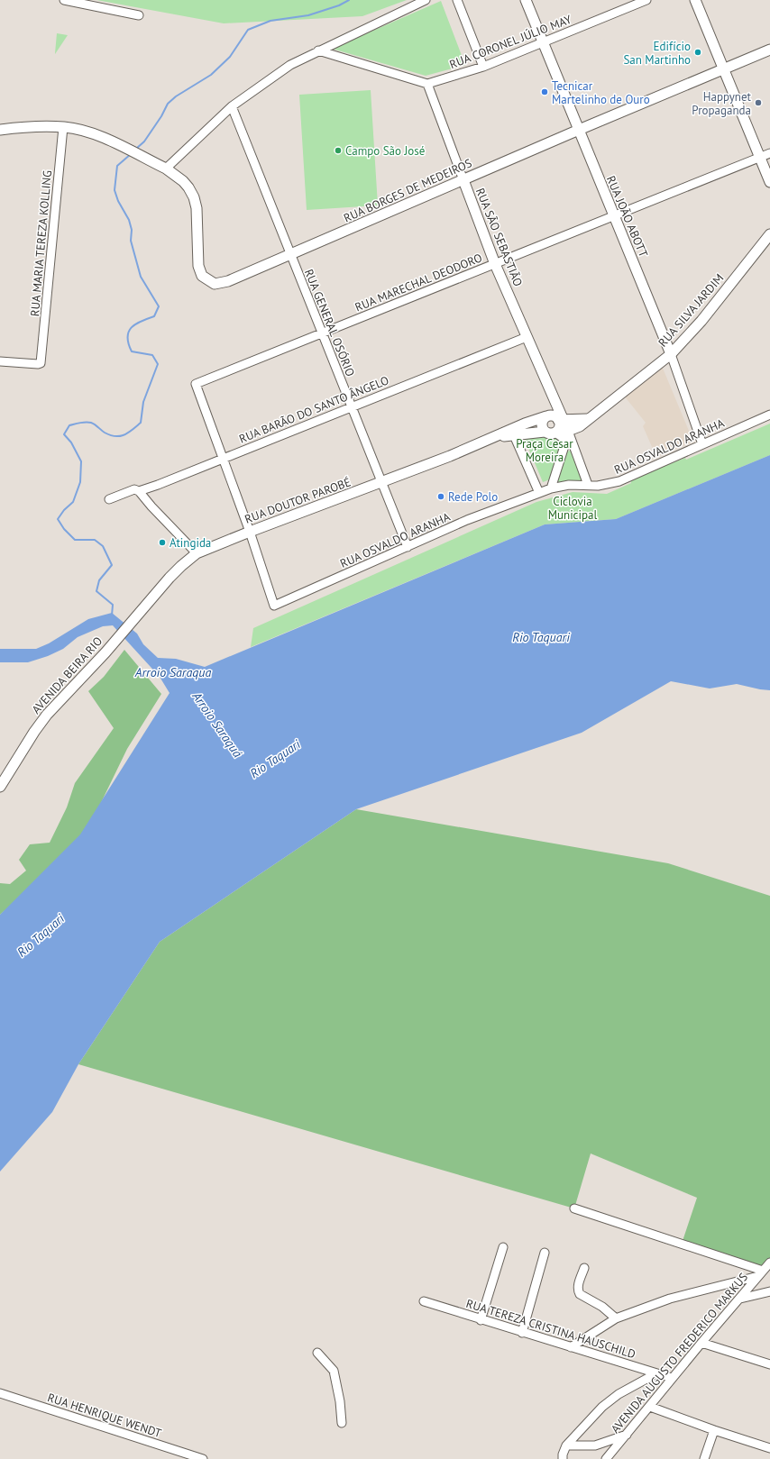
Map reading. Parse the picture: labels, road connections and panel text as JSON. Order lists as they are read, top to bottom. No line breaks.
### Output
{"streets":{"main road":["RUA BORGES DE MEDEIROS","RUA JOÃO ABOTT","RUA SÃO SEBASTIÃO","RUA SILVA JARDIM","RUA DOUTOR PAROBÉ","AVENIDA BEIRA RIO"],"street":["RUA CORONEL JÚLIO MAY","RUA MARIA TEREZA KOLLING","RUA MARECHAL DEODORO","RUA GENERAL OSÓRIO","RUA BARÃO DO SANTO ÂNGELO","RUA OSVALDO ARANHA","RUA TEREZA CRISTINA HAUSCHILD","AVENIDA AUGUSTO FREDERICO MARKUS","RUA HENRIQUE WENDT"]},"crossings":[["RUA CORONEL JÚLIO MAY","RUA JOÃO ABOTT"],["RUA CORONEL JÚLIO MAY","RUA SÃO SEBASTIÃO"],["RUA BORGES DE MEDEIROS","RUA JOÃO ABOTT"],["RUA BORGES DE MEDEIROS","RUA SÃO SEBASTIÃO"],["RUA BORGES DE MEDEIROS","RUA MARIA TEREZA KOLLING"],["RUA BORGES DE MEDEIROS","RUA GENERAL OSÓRIO"],["RUA JOÃO ABOTT","RUA MARECHAL DEODORO"],["RUA JOÃO ABOTT","RUA SILVA JARDIM"],["RUA JOÃO ABOTT","RUA OSVALDO ARANHA"],["RUA SÃO SEBASTIÃO","RUA MARECHAL DEODORO"],["RUA SÃO SEBASTIÃO","RUA SILVA JARDIM"],["RUA SÃO SEBASTIÃO","RUA BARÃO DO SANTO ÂNGELO"],["RUA SÃO SEBASTIÃO","RUA OSVALDO ARANHA"],["RUA SÃO SEBASTIÃO","RUA DOUTOR PAROBÉ"],["RUA MARECHAL DEODORO","RUA GENERAL OSÓRIO"],["RUA MARECHAL DEODORO","RUA BARÃO DO SANTO ÂNGELO"],["RUA SILVA JARDIM","RUA DOUTOR PAROBÉ"],["RUA GENERAL OSÓRIO","RUA BARÃO DO SANTO ÂNGELO"],["RUA GENERAL OSÓRIO","RUA OSVALDO ARANHA"],["RUA GENERAL OSÓRIO","RUA DOUTOR PAROBÉ"],["RUA OSVALDO ARANHA","RUA DOUTOR PAROBÉ"],["RUA DOUTOR PAROBÉ","AVENIDA BEIRA RIO"],["RUA TEREZA CRISTINA HAUSCHILD","AVENIDA AUGUSTO FREDERICO MARKUS"]],"water":["Rio Taquari","Arroio Saraqua","Arroio Saraquá"],"parks":["Praça Cesar Moreira","Ciclovia Municipal"],"places":["Edifício San Martinho","Tecnicar Martelinho de Ouro","Happynet Propaganda","Campo São José","Rede Polo","Atingida"]}
